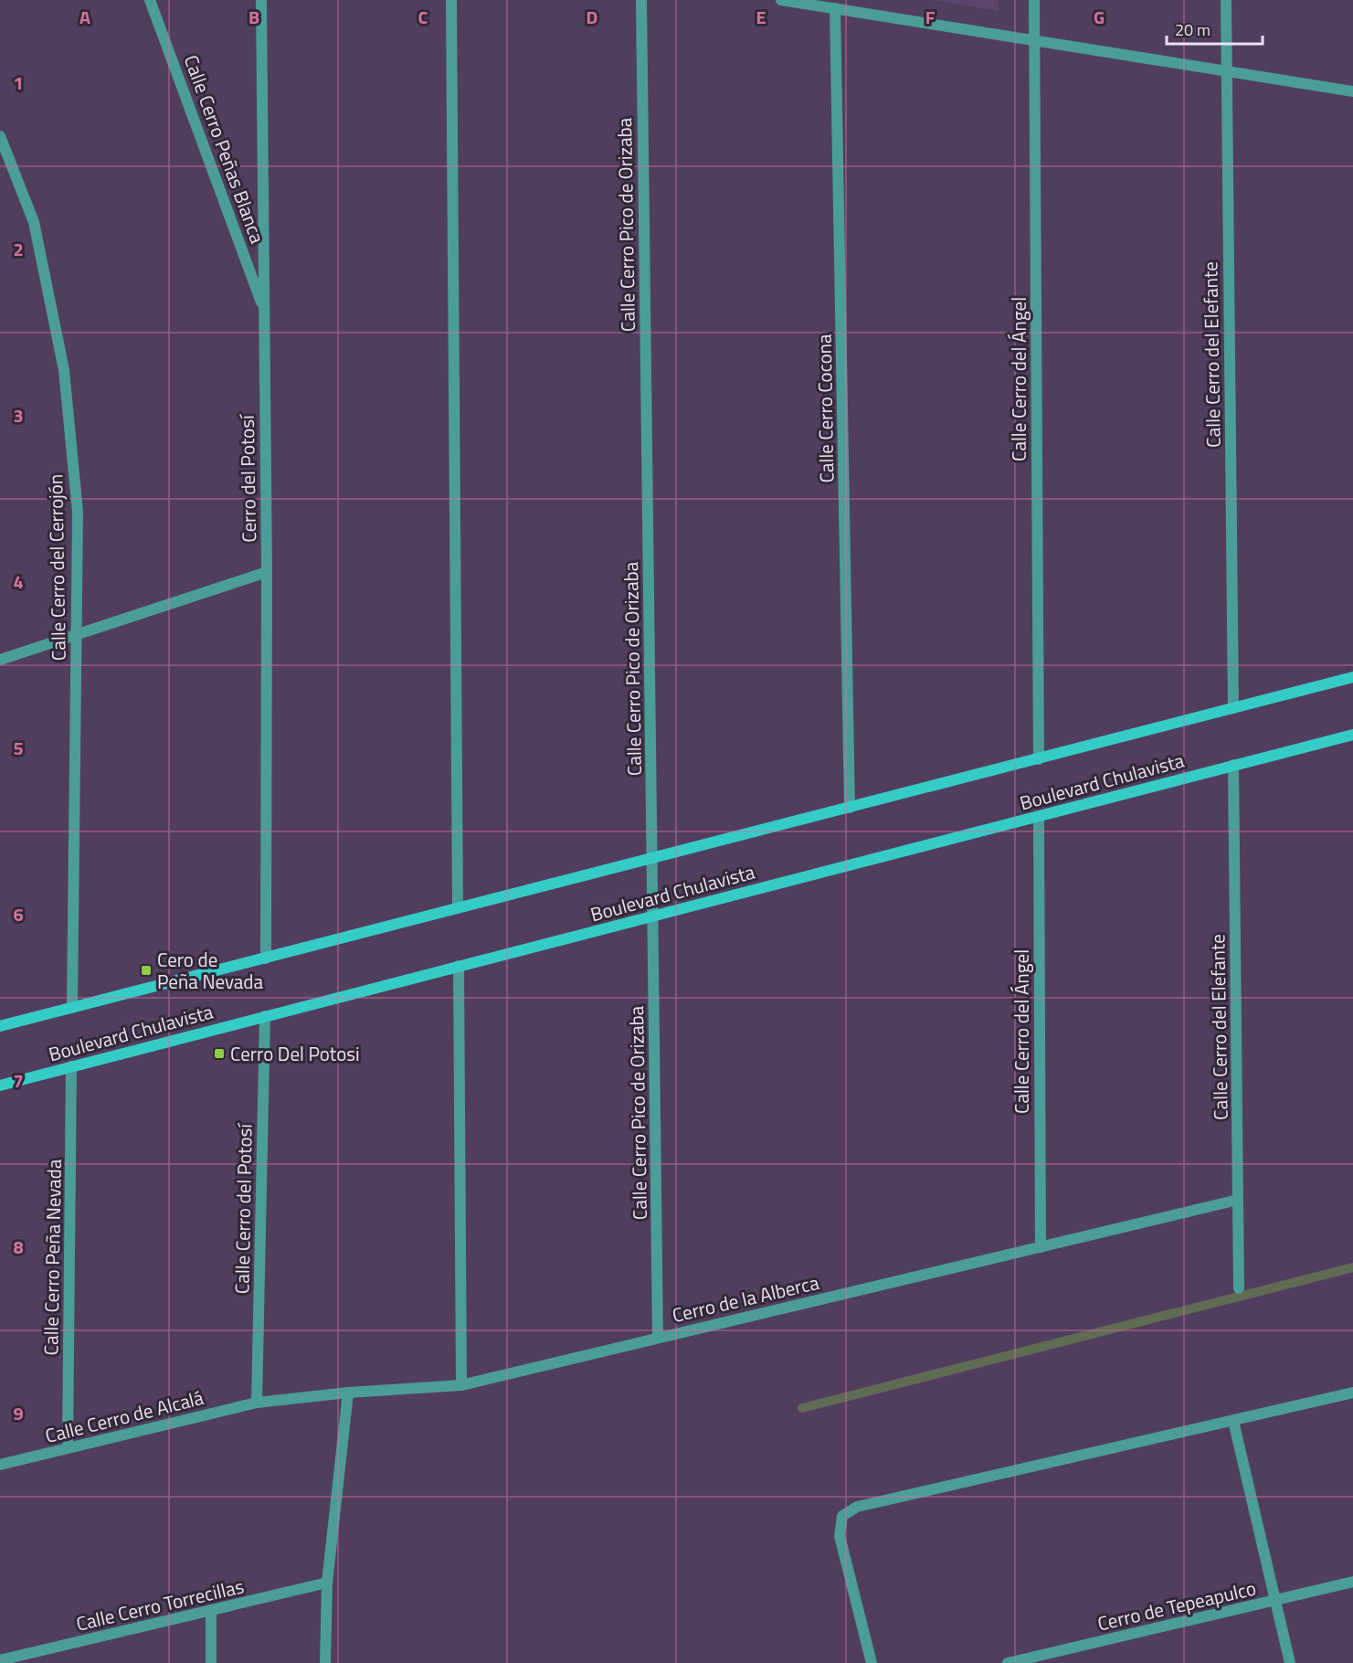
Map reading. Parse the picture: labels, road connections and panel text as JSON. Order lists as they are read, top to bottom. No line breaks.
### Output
{"streets":{"main road":["Boulevard Chulavista"],"street":["Calle Cerro Peñas Blanca","Calle Cerro Pico de Orizaba","Calle Cerro del Elefante","Calle Cerro del Ángel","Calle Cerro Cocona","Cerro del Potosí","Calle Cerro del Cerrojón","Calle Cerro del Potosí","Calle Cerro Peña Nevada","Cerro de la Alberca","Calle Cerro de Alcalá","Calle Cerro Torrecillas","Cerro de Tepeapulco"]},"crossings":[["Calle Cerro Peñas Blanca","Cerro del Potosí"],["Calle Cerro Pico de Orizaba","Boulevard Chulavista"],["Calle Cerro Pico de Orizaba","Cerro de la Alberca"],["Calle Cerro del Elefante","Boulevard Chulavista"],["Calle Cerro del Elefante","Cerro de la Alberca"],["Calle Cerro del Ángel","Boulevard Chulavista"],["Calle Cerro del Ángel","Cerro de la Alberca"],["Calle Cerro Cocona","Boulevard Chulavista"],["Cerro del Potosí","Boulevard Chulavista"],["Calle Cerro del Cerrojón","Boulevard Chulavista"],["Boulevard Chulavista","Calle Cerro del Potosí"],["Boulevard Chulavista","Calle Cerro Peña Nevada"],["Calle Cerro del Potosí","Cerro de la Alberca"],["Calle Cerro del Potosí","Calle Cerro de Alcalá"],["Calle Cerro Peña Nevada","Calle Cerro de Alcalá"],["Cerro de la Alberca","Calle Cerro de Alcalá"]],"places":{"transit":["Cero de Peña Nevada","Cerro Del Potosi"]},"scale_bar":"20 m","grid":{"columns":["A","B","C","D","E","F","G"],"rows":["1","2","3","4","5","6","7","8","9"]}}
